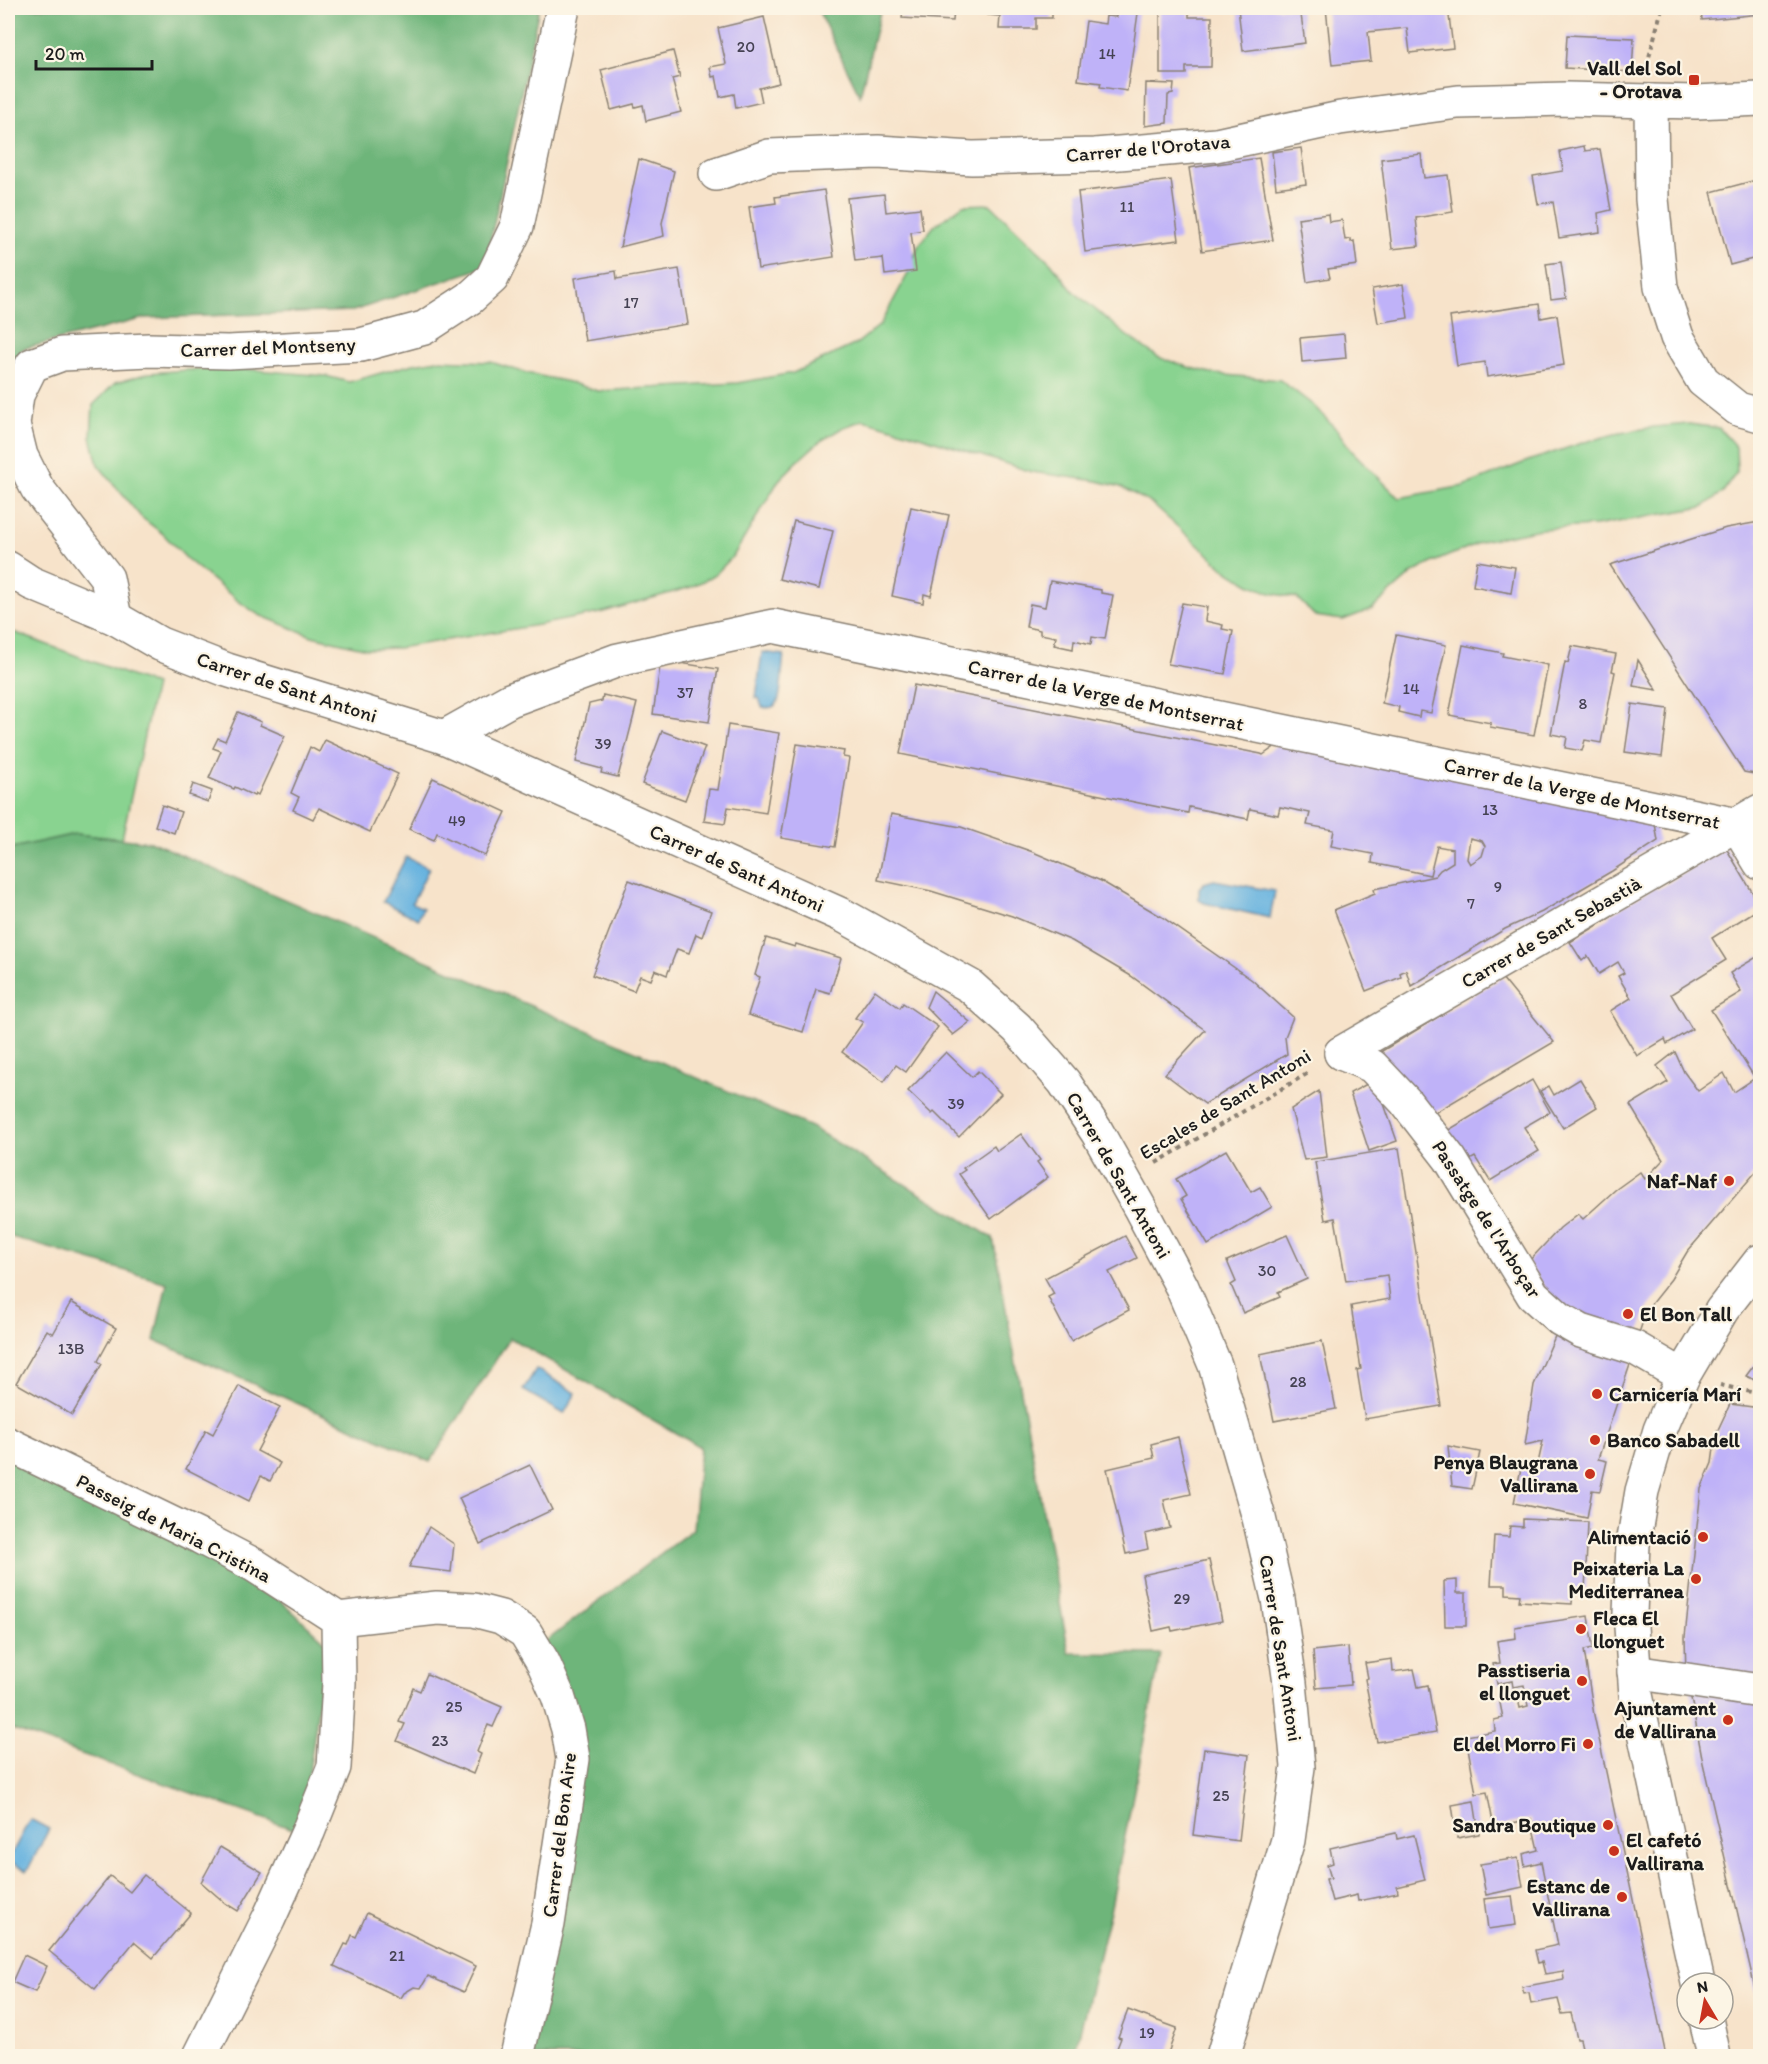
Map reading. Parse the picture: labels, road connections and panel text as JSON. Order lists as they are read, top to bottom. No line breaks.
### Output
{"streets":{"street":["Carrer de l'Orotava","Carrer del Montseny","Carrer de Sant Antoni","Carrer de la Verge de Montserrat","Carrer de Sant Sebastià","Passatge de l'Arboçar","Passeig de Maria Cristina","Carrer del Bon Aire"],"path":["Escales de Sant Antoni"]},"crossings":[["Carrer del Montseny","Carrer de Sant Antoni"],["Carrer de Sant Antoni","Carrer de la Verge de Montserrat"],["Carrer de Sant Antoni","Escales de Sant Antoni"],["Carrer de la Verge de Montserrat","Carrer de Sant Sebastià"],["Carrer de Sant Sebastià","Escales de Sant Antoni"],["Carrer de Sant Sebastià","Passatge de l'Arboçar"],["Escales de Sant Antoni","Passatge de l'Arboçar"],["Passeig de Maria Cristina","Carrer del Bon Aire"]],"places":{"transit":["Vall del Sol - Orotava"],"other":["Naf-Naf","El Bon Tall","Carnicería Marí","Banco Sabadell","Penya Blaugrana Vallirana","Alimentació","Peixateria La Mediterranea","Fleca El llonguet","Passtiseria el llonguet","Ajuntament de Vallirana","El del Morro Fi","Sandra Boutique","El cafetó Vallirana","Estanc de Vallirana"]},"house_numbers":["20","14","11","17","14","37","8","39","13","49","9","7","39","30","13B","28","29","25","23","25","21","19"],"scale_bar":"20 m","north":"top"}
